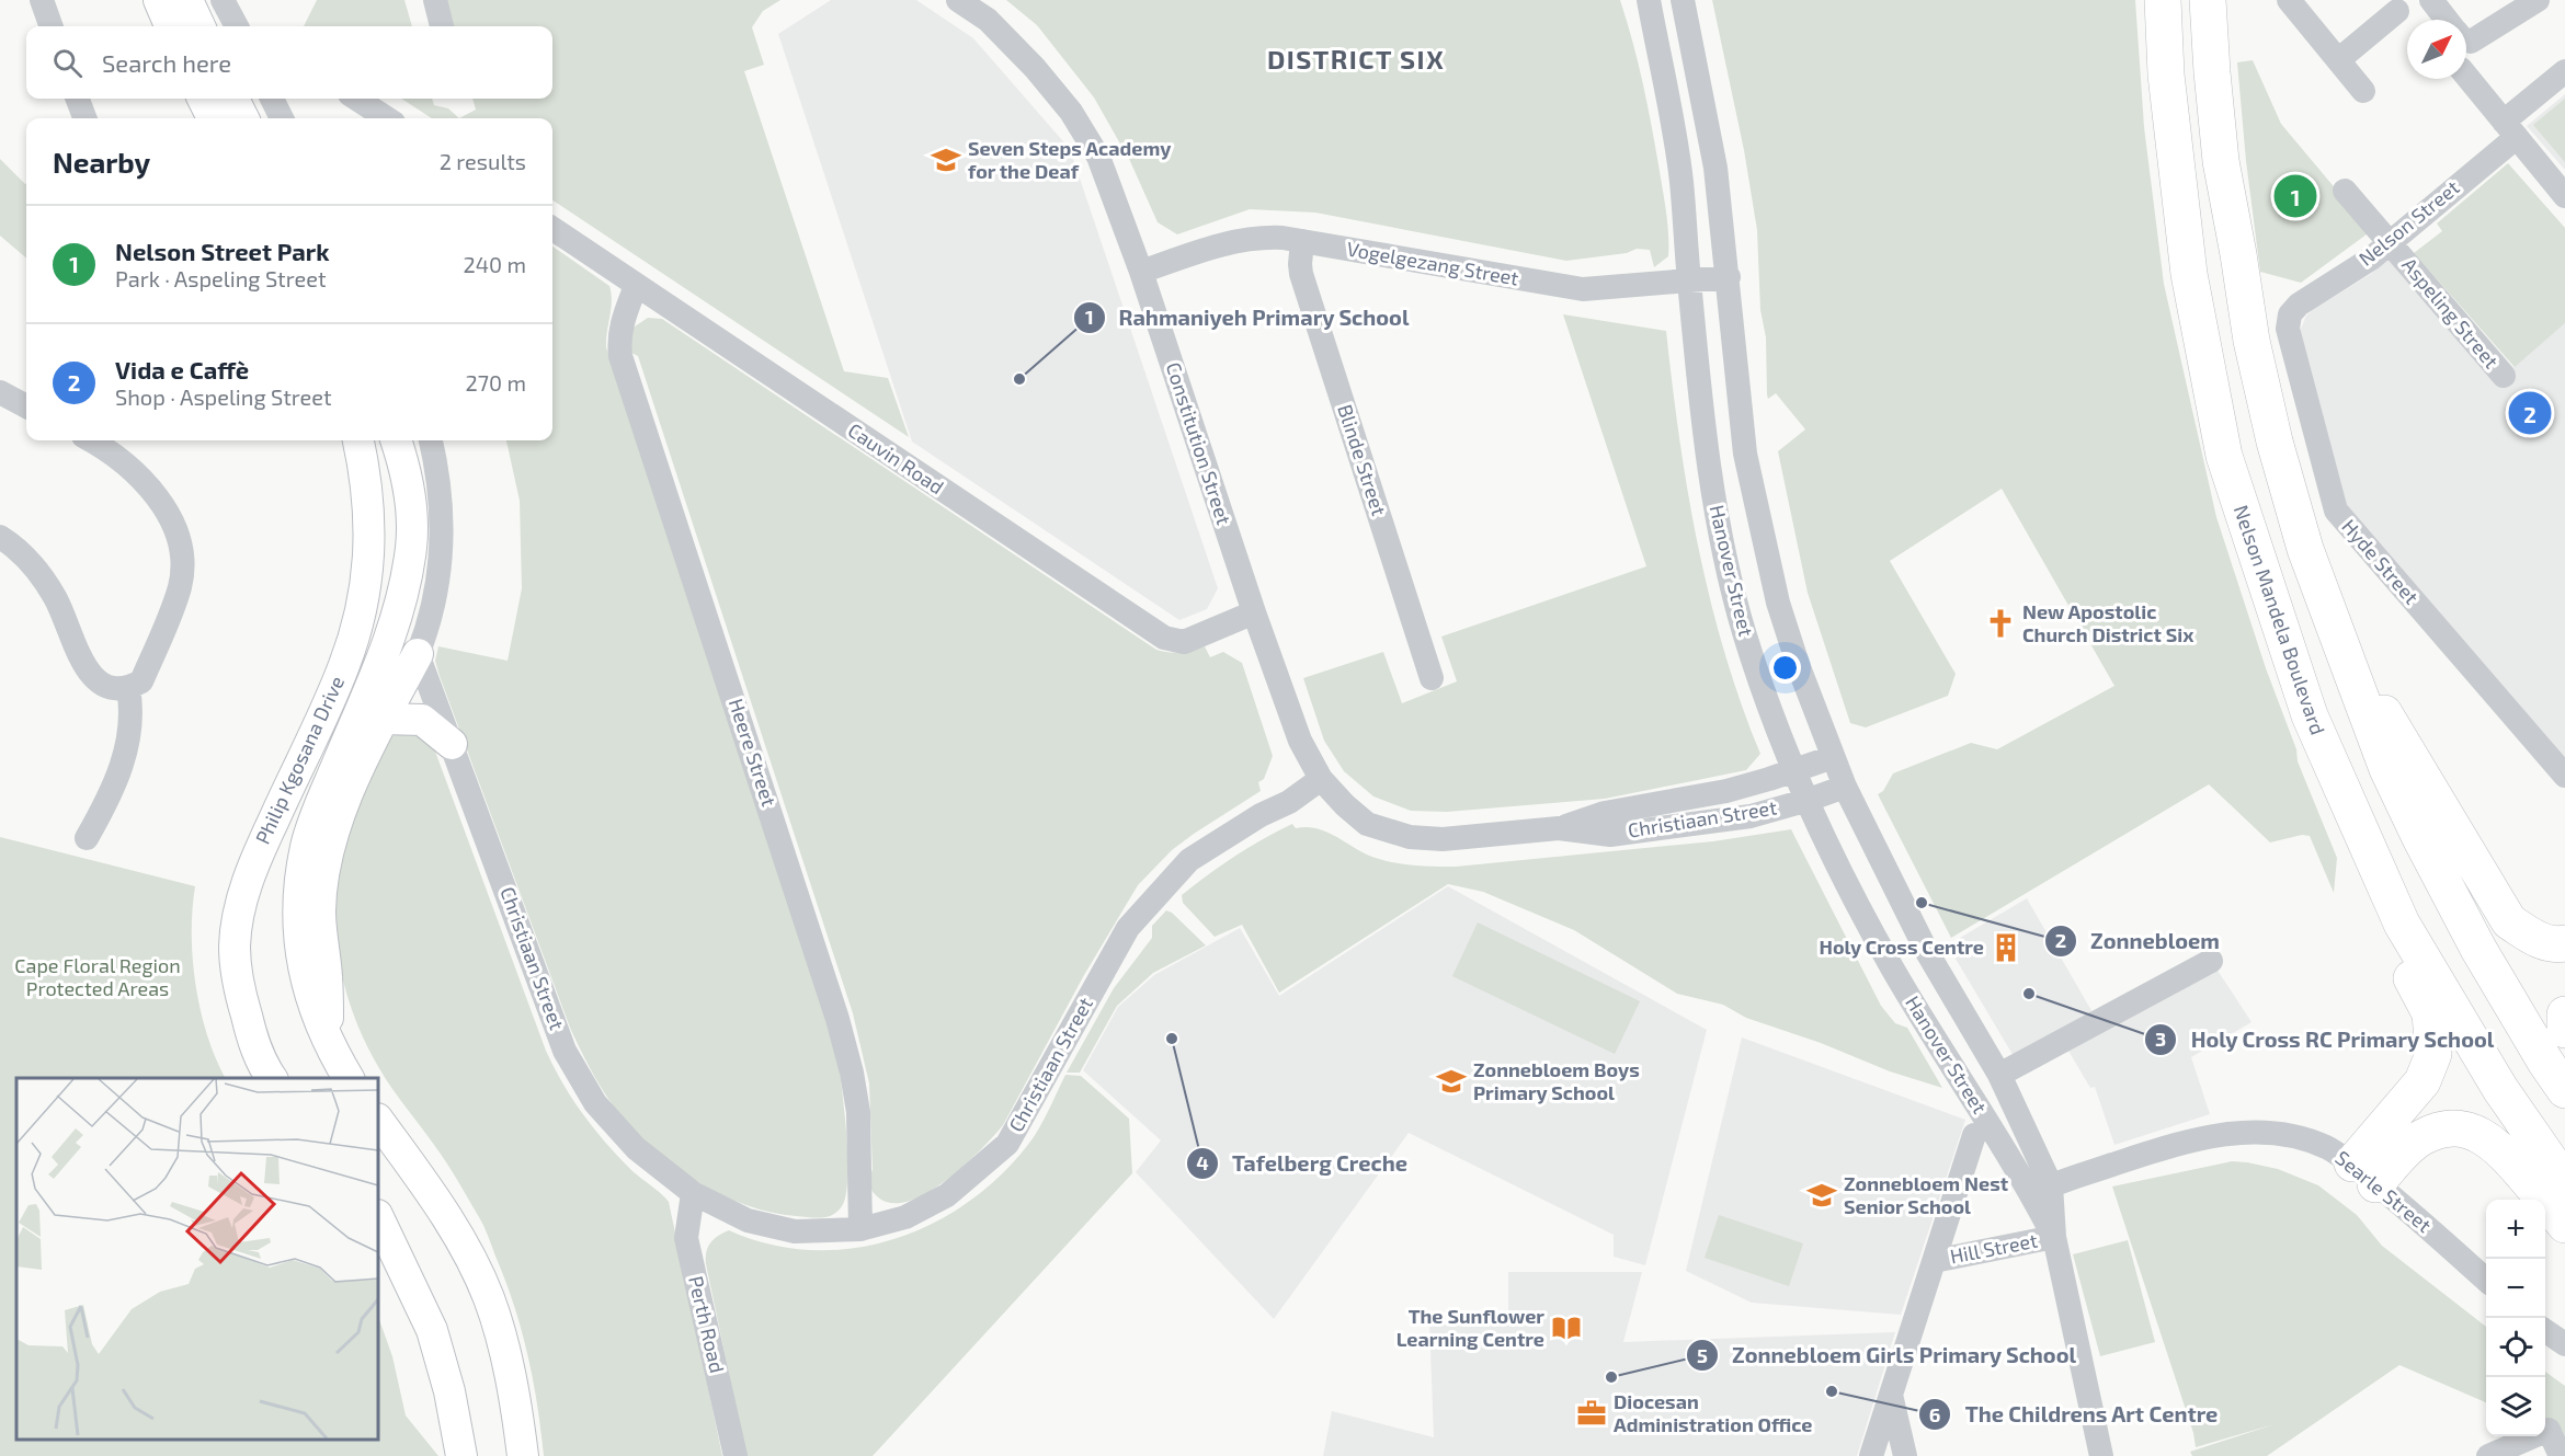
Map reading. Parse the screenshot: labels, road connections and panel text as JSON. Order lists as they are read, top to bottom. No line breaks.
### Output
{"streets":{"highway":["Nelson Mandela Boulevard"],"main road":["Philip Kgosana Drive"],"street":["Nelson Street","Vogelgezang Street","Aspeling Street","Constitution Street","Cauvin Road","Blinde Street","Hyde Street","Hanover Street","Heere Street","Christiaan Street","Searle Street","Hill Street","Perth Road"]},"crossings":[["Nelson Street","Aspeling Street"],["Nelson Street","Hyde Street"],["Vogelgezang Street","Constitution Street"],["Vogelgezang Street","Blinde Street"],["Vogelgezang Street","Hanover Street"],["Constitution Street","Cauvin Road"],["Constitution Street","Christiaan Street"],["Cauvin Road","Heere Street"],["Hanover Street","Christiaan Street"],["Hanover Street","Searle Street"],["Heere Street","Christiaan Street"],["Christiaan Street","Perth Road"]],"districts":["DISTRICT SIX"],"parks":["Cape Floral Region Protected Areas"],"places":{"school or university":["Seven Steps Academy for the Deaf","Zonnebloem Boys Primary School","Zonnebloem Nest Senior School"],"other":["Rahmaniyeh Primary School","Zonnebloem","Holy Cross RC Primary School","Tafelberg Creche","Zonnebloem Girls Primary School","The Childrens Art Centre"],"church":["New Apostolic Church District Six"],"building":["Holy Cross Centre"],"library":["The Sunflower Learning Centre"],"office":["Diocesan Administration Office"]},"north":"top right","page":{"search":"Search here","heading":["Nearby","2 results"],"pins":["1","2"],"list":[{"mark":"1","name":"Nelson Street Park","note":"Park · Aspeling Street","value":"240 m"},{"mark":"2","name":"Vida e Caffè","note":"Shop · Aspeling Street","value":"270 m"}],"map_buttons":["+","−"]}}
